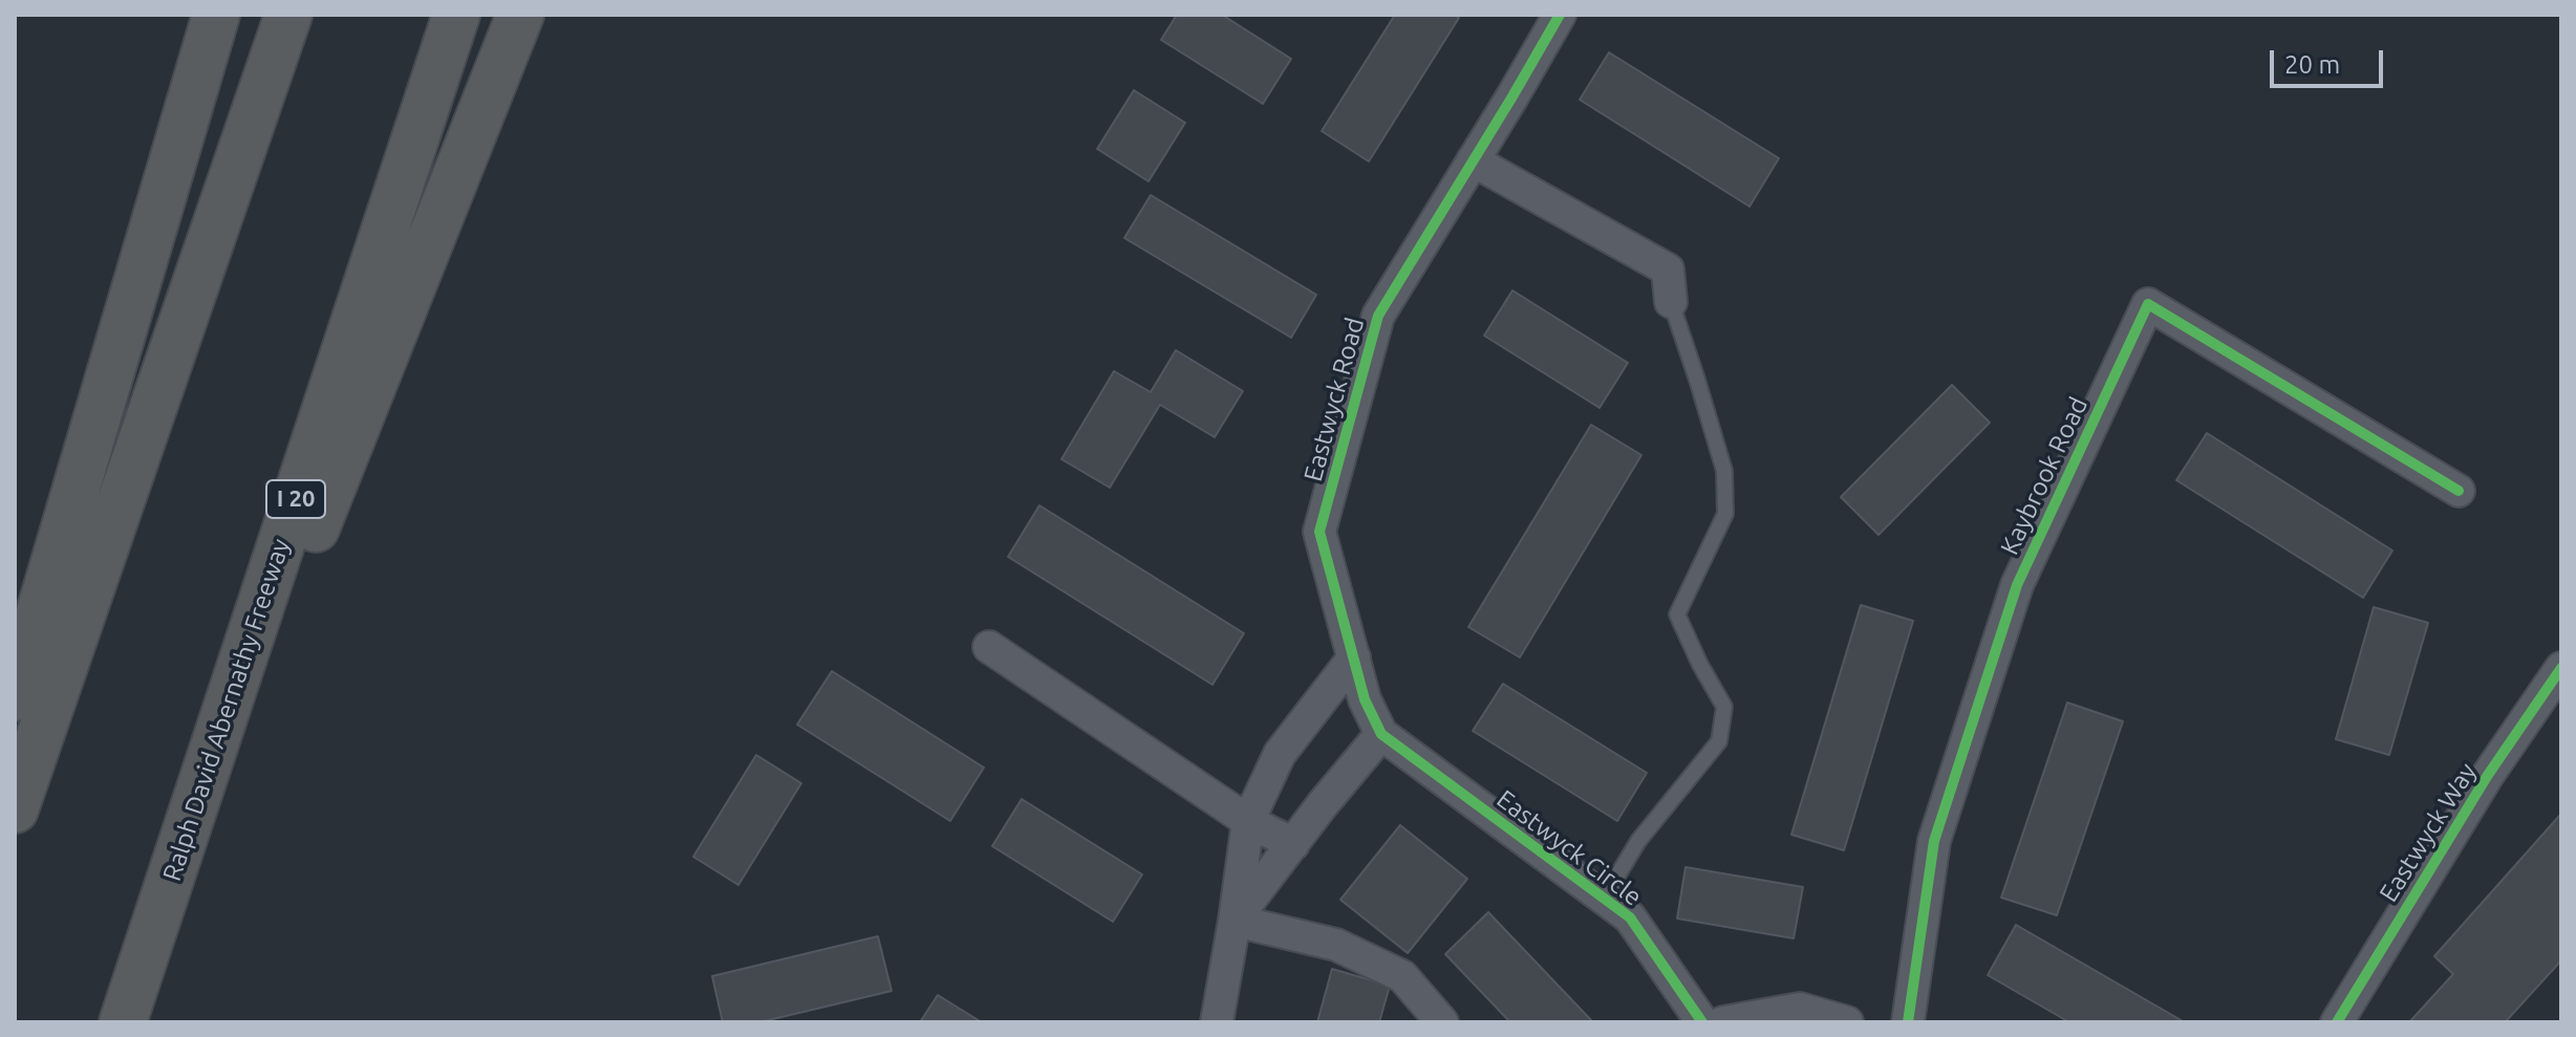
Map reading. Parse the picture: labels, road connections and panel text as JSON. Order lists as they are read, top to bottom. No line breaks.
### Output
{"streets":{"highway":["I 20","Ralph David Abernathy Freeway"],"street":["Eastwyck Road","Kaybrook Road","Eastwyck Way","Eastwyck Circle"]},"crossings":[["Eastwyck Road","Eastwyck Circle"]],"scale_bar":"20 m"}
